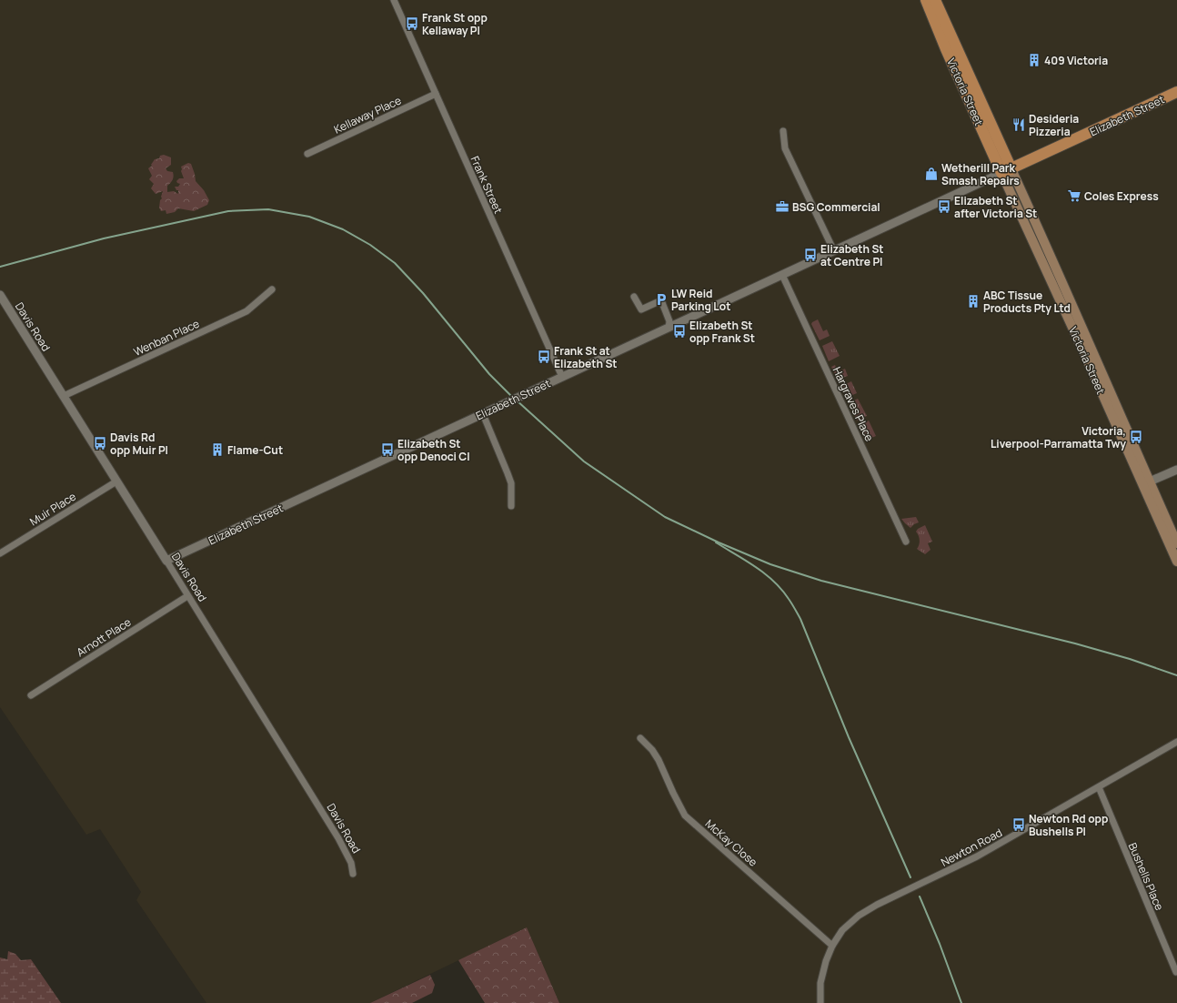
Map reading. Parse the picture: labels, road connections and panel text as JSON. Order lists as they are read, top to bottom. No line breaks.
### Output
{"streets":{"main road":["Victoria Street","Elizabeth Street"],"street":["Kellaway Place","Frank Street","Davis Road","Wenban Place","Hargraves Place","Muir Place","Arnott Place","McKay Close","Newton Road","Bushells Place"]},"crossings":[["Victoria Street","Elizabeth Street"],["Kellaway Place","Frank Street"],["Elizabeth Street","Frank Street"],["Elizabeth Street","Davis Road"],["Elizabeth Street","Hargraves Place"],["Davis Road","Wenban Place"],["Davis Road","Muir Place"],["Davis Road","Arnott Place"],["McKay Close","Newton Road"],["Newton Road","Bushells Place"]],"places":{"bus stop":["Frank St opp Kellaway Pl","Elizabeth St after Victoria St","Elizabeth St at Centre Pl","Elizabeth St opp Frank St","Frank St at Elizabeth St","Victoria, Liverpool-Parramatta Twy","Davis Rd opp Muir Pl","Elizabeth St opp Denoci Cl","Newton Rd opp Bushells Pl"],"building":["409 Victoria","ABC Tissue Products Pty Ltd","Flame-Cut"],"restaurant":["Desideria Pizzeria"],"shop":["Wetherill Park Smash Repairs"],"supermarket":["Coles Express"],"office":["BSG Commercial"],"parking":["LW Reid Parking Lot"]}}
